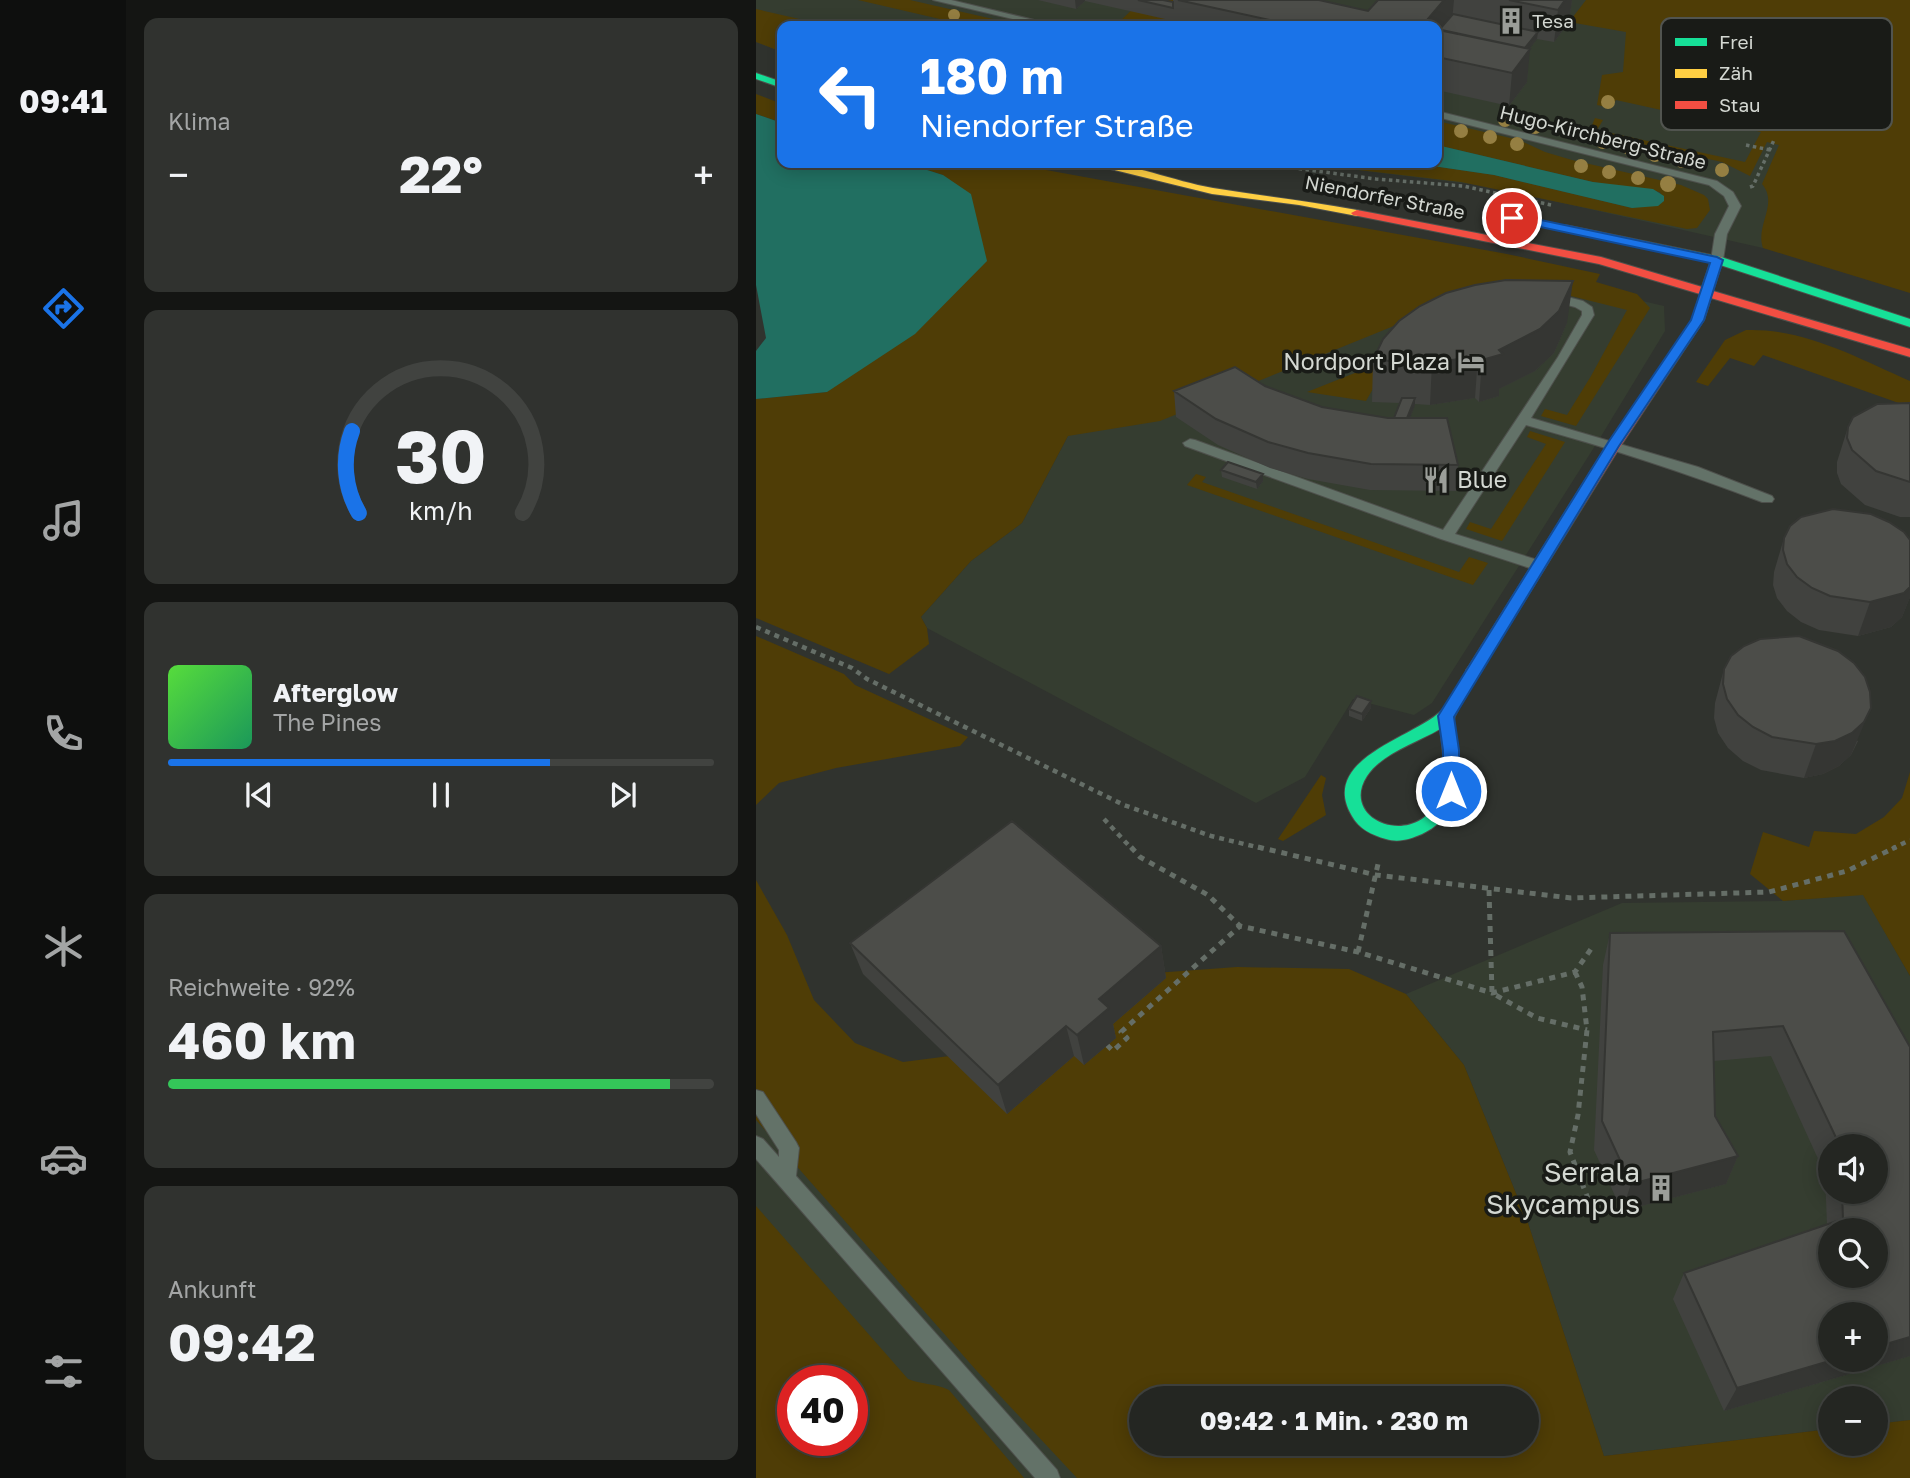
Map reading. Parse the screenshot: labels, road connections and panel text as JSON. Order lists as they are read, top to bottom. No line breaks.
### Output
{"streets":{"main road":["Niendorfer Straße"],"lane":["Hugo-Kirchberg-Straße"]},"places":{"building":["Tesa","Serrala Skycampus"],"hotel":["Nordport Plaza"],"restaurant":["Blue"]},"legend":["Frei","Zäh","Stau"],"page":{"tabs":"09:41","tile":["Klima",["Reichweite · 92%","460 km"],["Ankunft","09:42"]],"turn":["180 m","Niendorfer Straße"],"heat":["−","22°","+"],"song":["Afterglow","The Pines"],"map_buttons":["+","−"],"limit":"40","trip":"09:42 · 1 Min. · 230 m","gauge":["30","km/h"]}}
